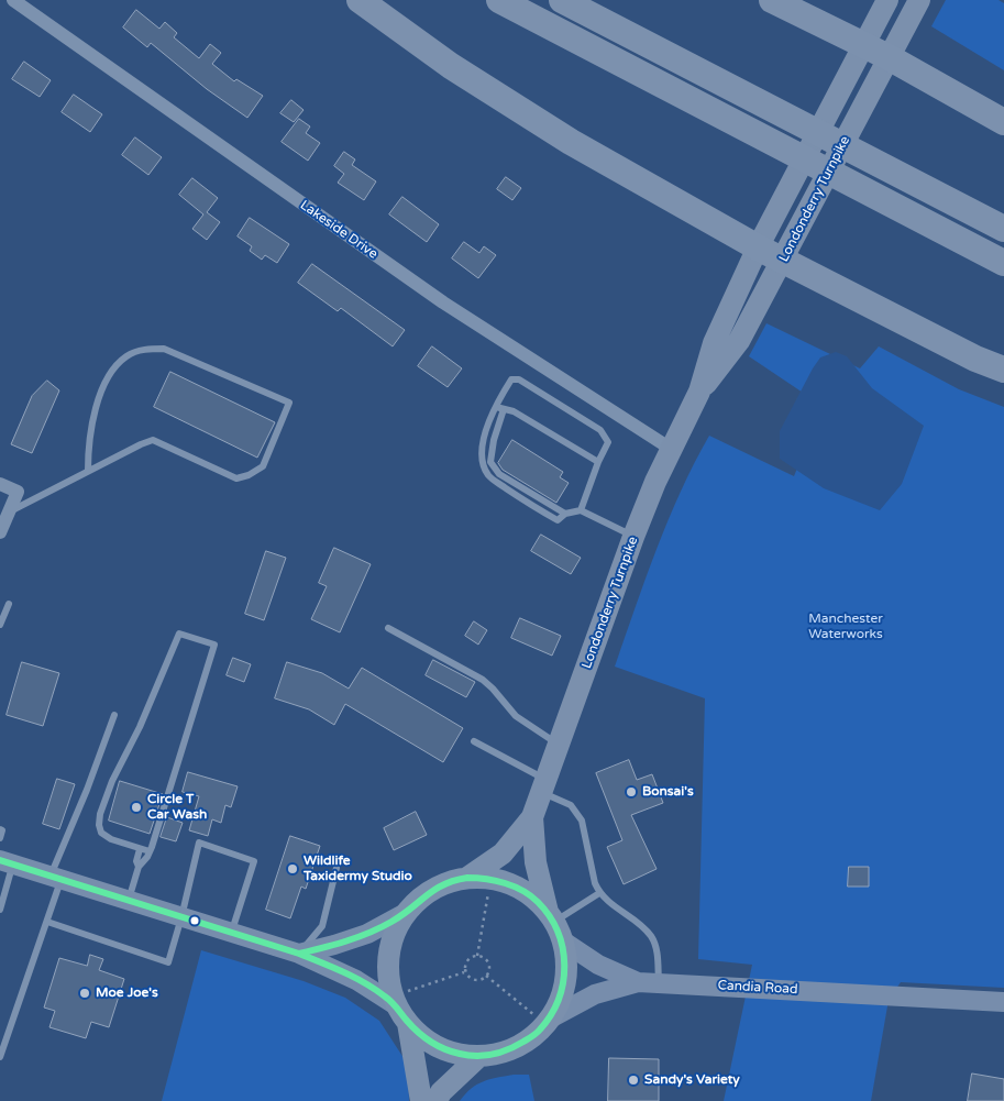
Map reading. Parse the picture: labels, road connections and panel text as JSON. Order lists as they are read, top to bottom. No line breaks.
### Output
{"streets":{"main road":["Londonderry Turnpike","Candia Road"],"street":["Lakeside Drive"]},"crossings":[["Londonderry Turnpike","Lakeside Drive"],["Londonderry Turnpike","Candia Road"]],"parks":["Manchester Waterworks"],"places":["Bonsai's","Circle T Car Wash","Wildlife Taxidermy Studio","Moe Joe's","Sandy's Variety"]}
